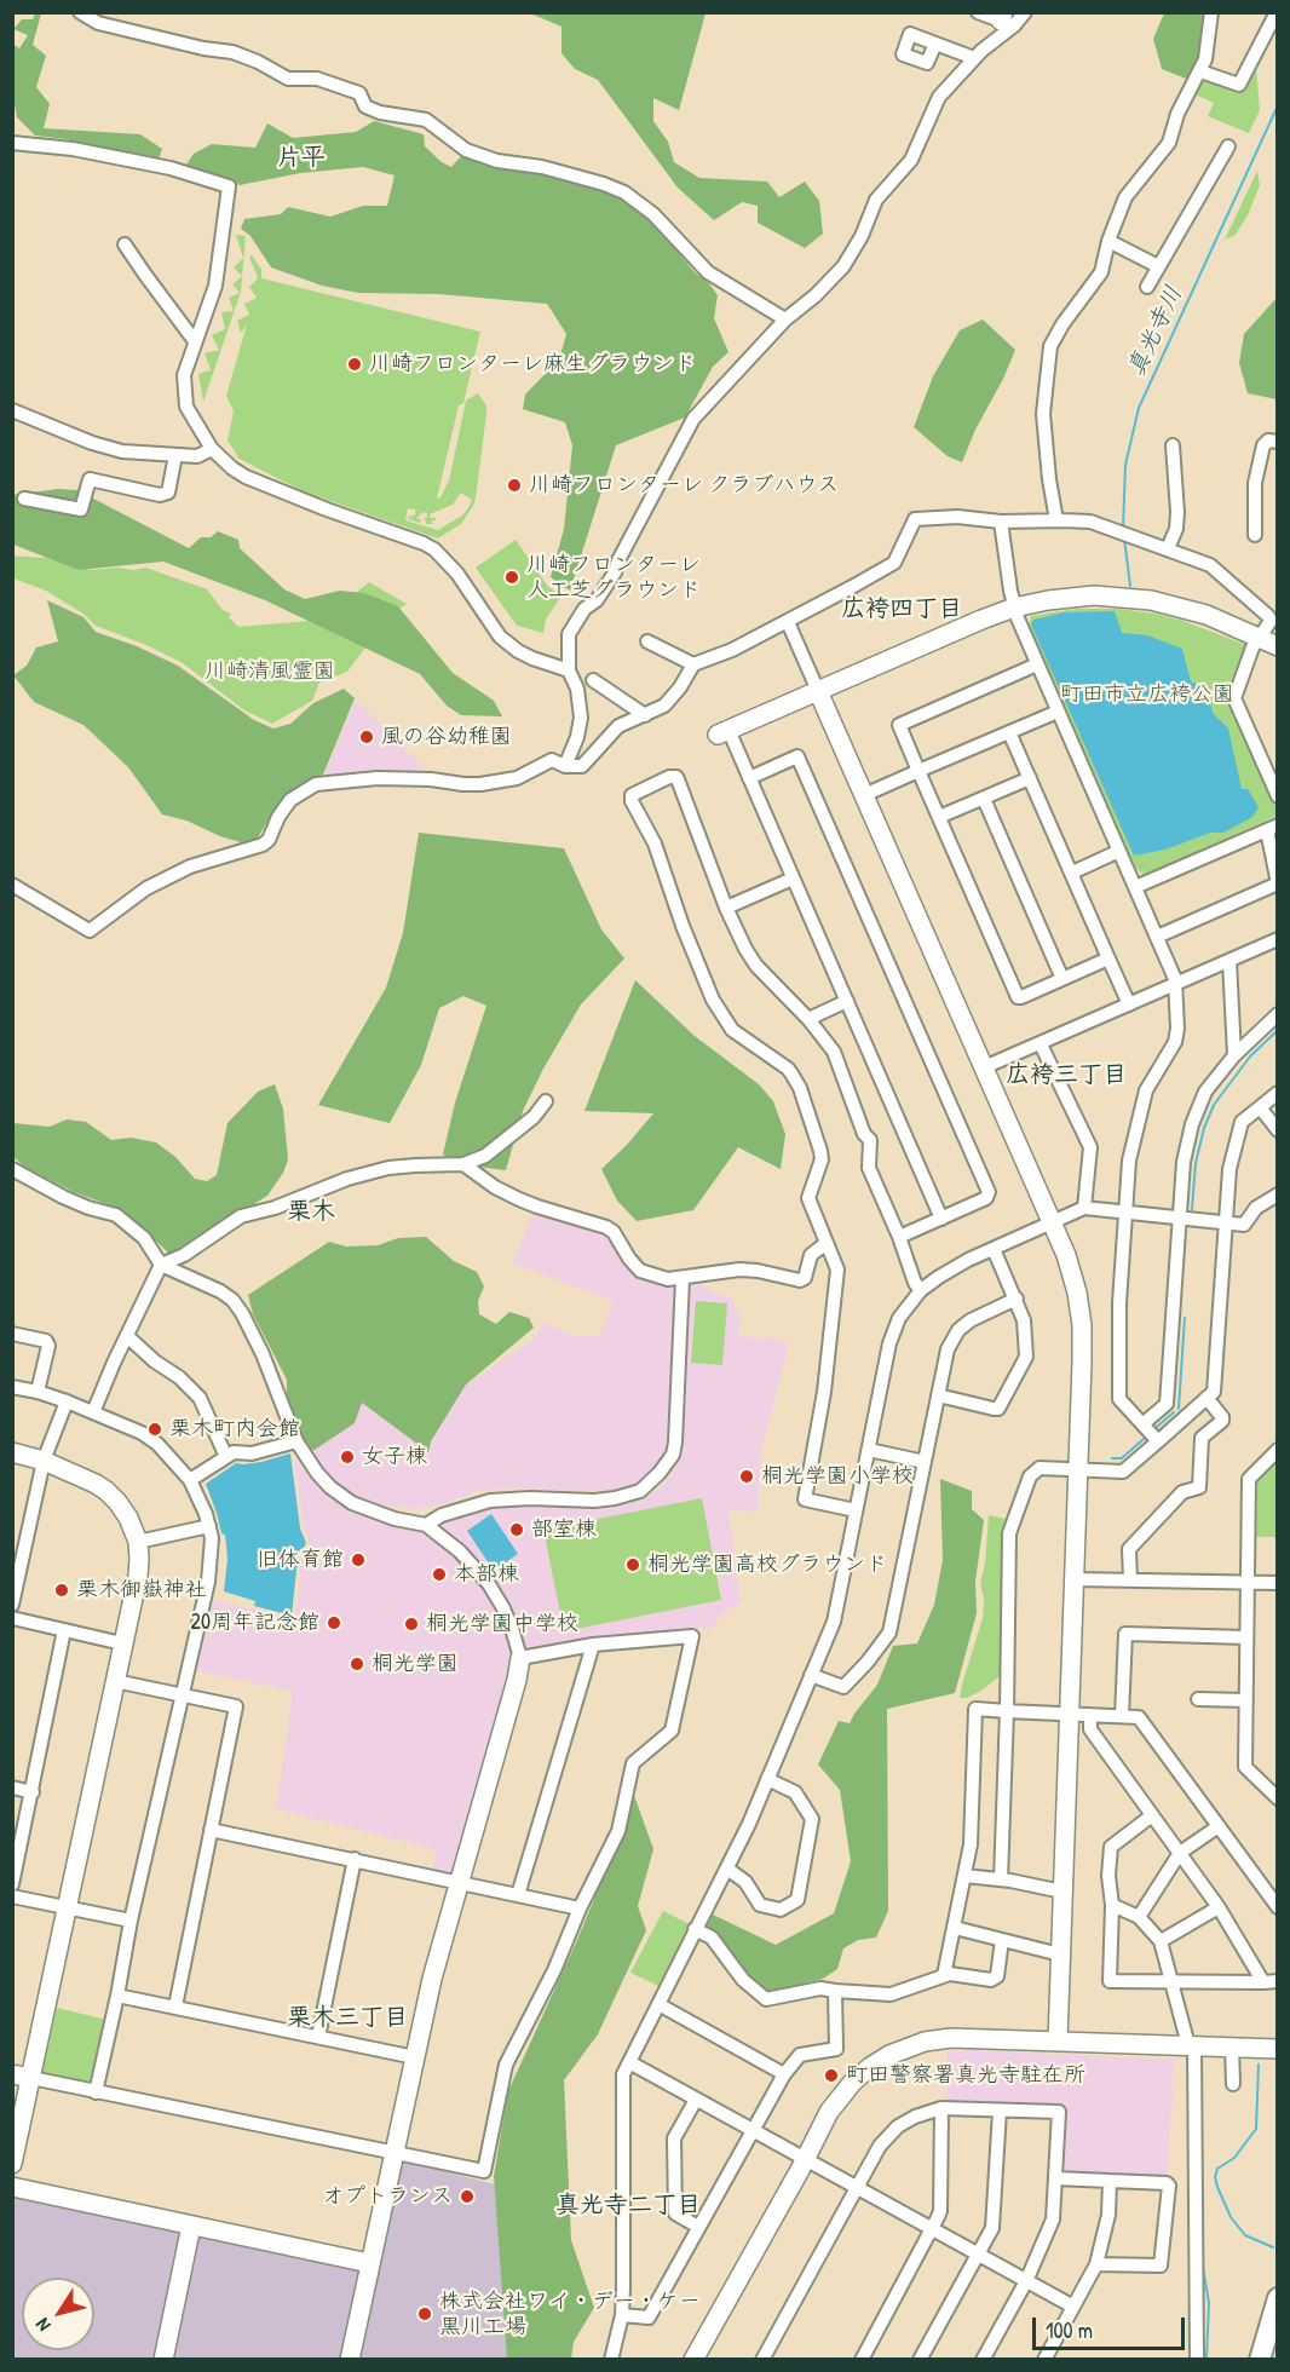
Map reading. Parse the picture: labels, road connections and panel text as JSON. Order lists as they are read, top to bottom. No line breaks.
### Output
{"districts":["片平","広袴四丁目","広袴三丁目","栗木","栗木三丁目","真光寺二丁目"],"water":["真光寺川"],"parks":["川崎清風霊園","町田市立広袴公園"],"places":["川崎フロンターレ麻生グラウンド","川崎フロンターレ クラブハウス","川崎フロンターレ 人工芝グラウンド","風の谷幼稚園","栗木町内会館","女子棟","桐光学園小学校","部室棟","旧体育館","桐光学園高校グラウンド","本部棟","栗木御嶽神社","20周年記念館","桐光学園中学校","桐光学園","町田警察署真光寺駐在所","オプトランス","株式会社ワイ・デー・ケー 黒川工場"],"scale_bar":"100 m","north":"bottom left"}
